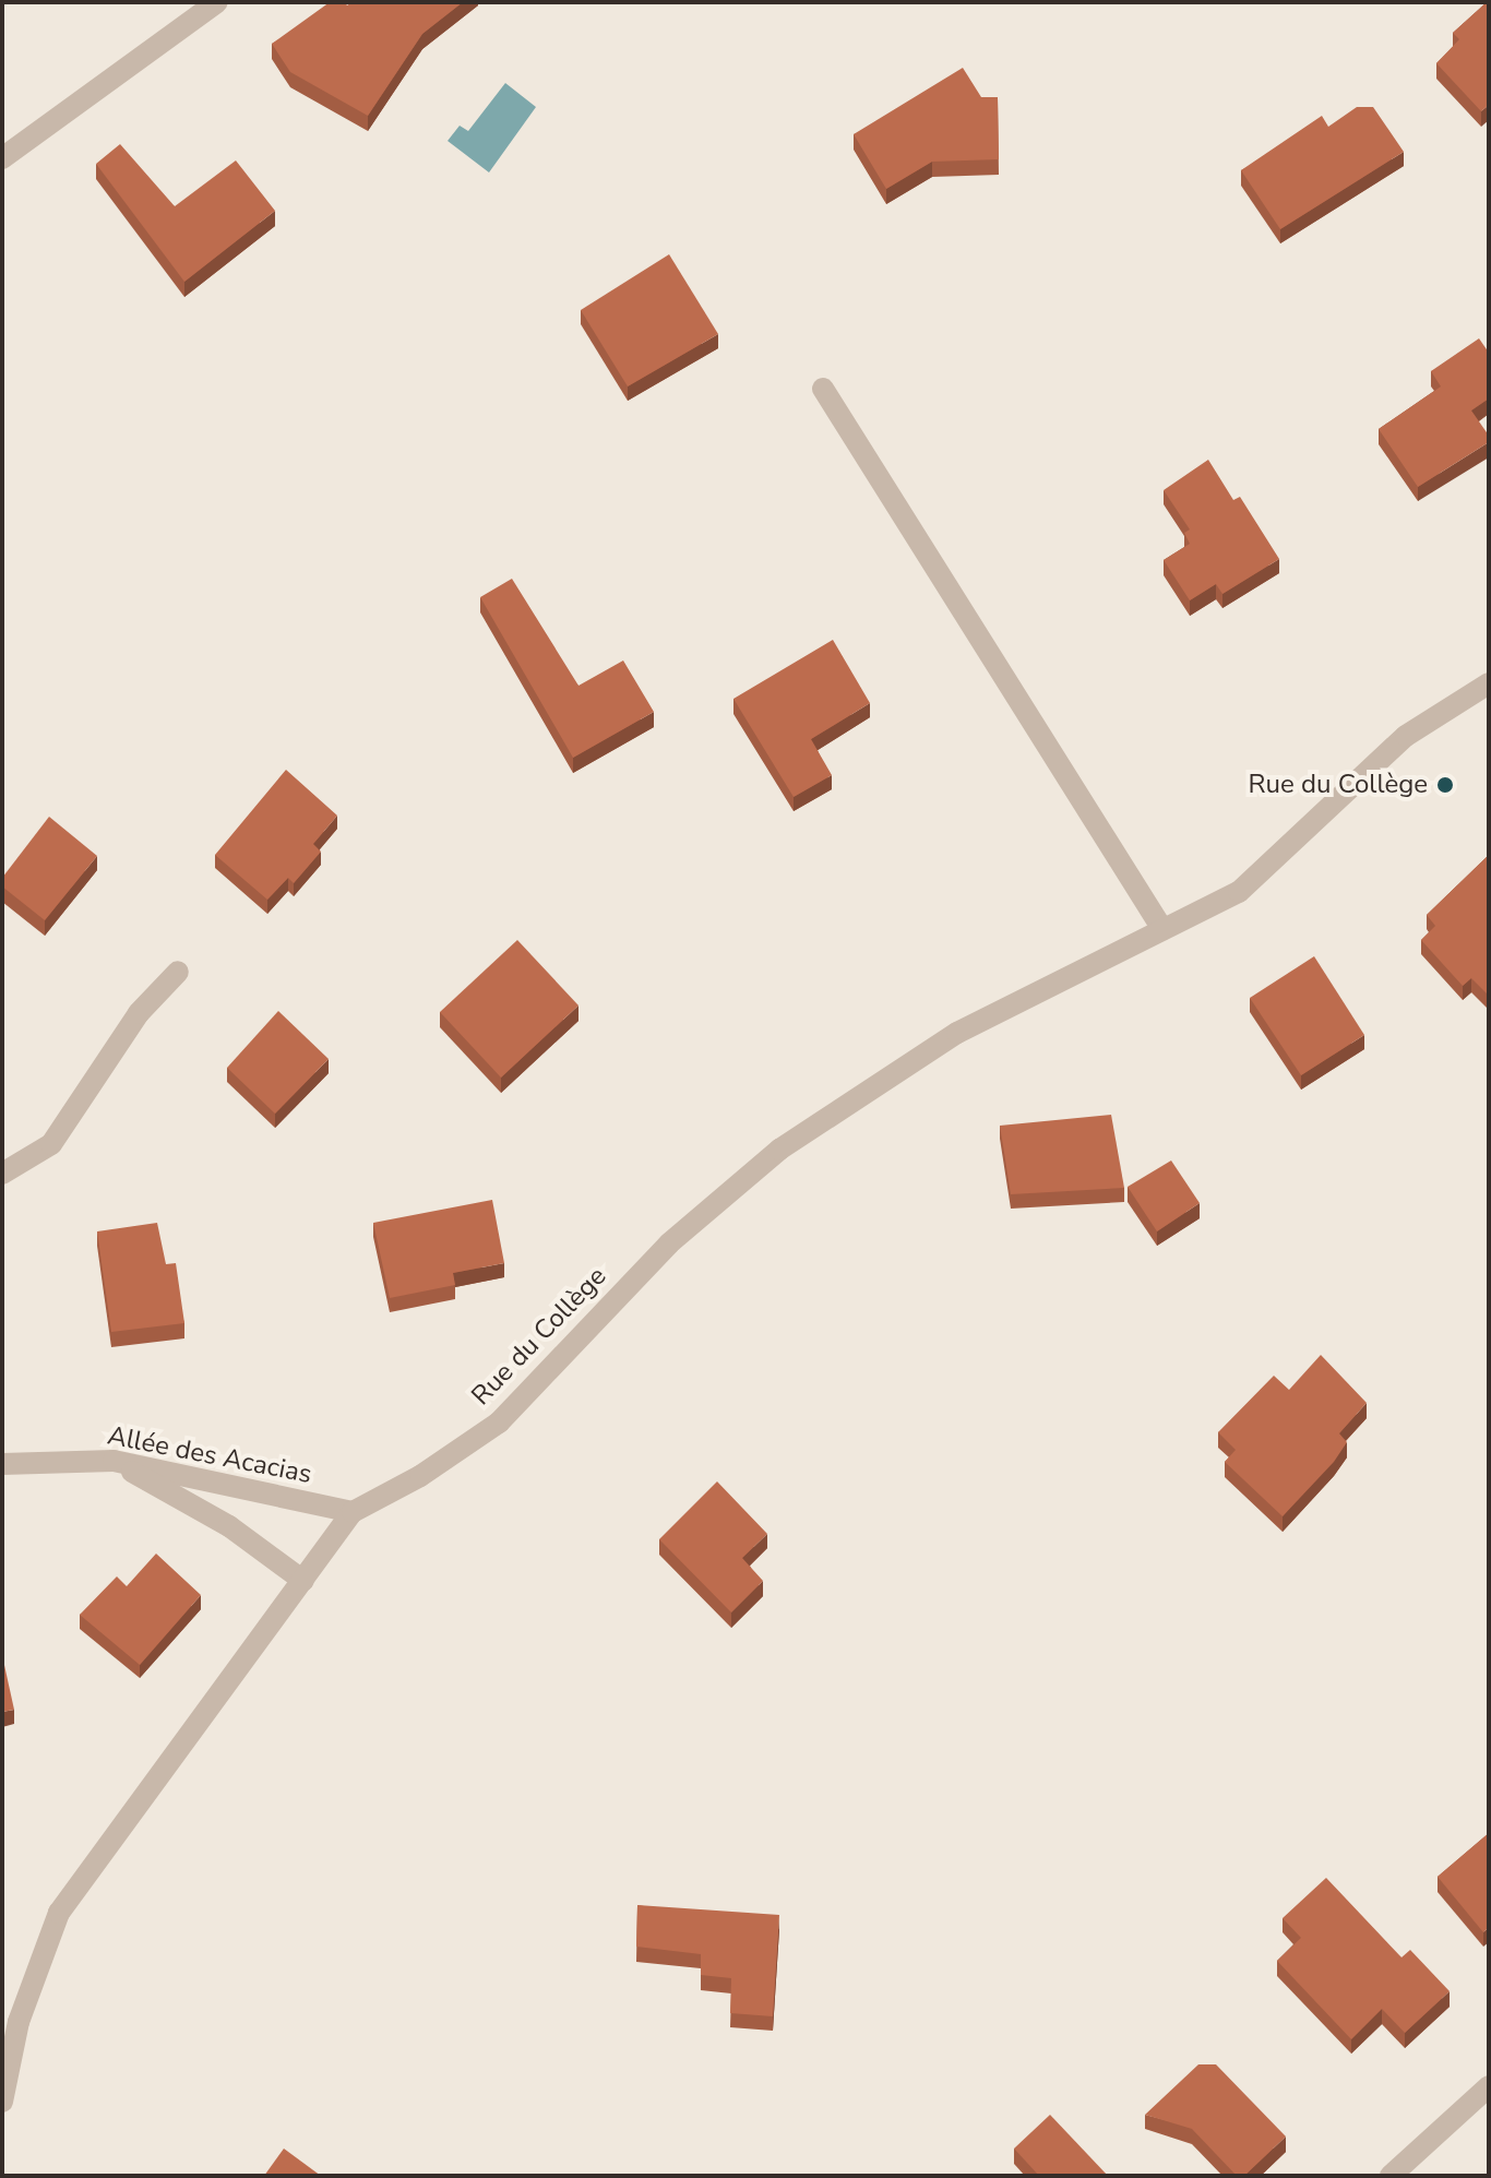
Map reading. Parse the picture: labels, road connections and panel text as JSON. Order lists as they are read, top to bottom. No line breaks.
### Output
{"streets":{"street":["Rue du Collège","Allée des Acacias"]},"crossings":[["Rue du Collège","Allée des Acacias"]],"places":["Rue du Collège"]}
